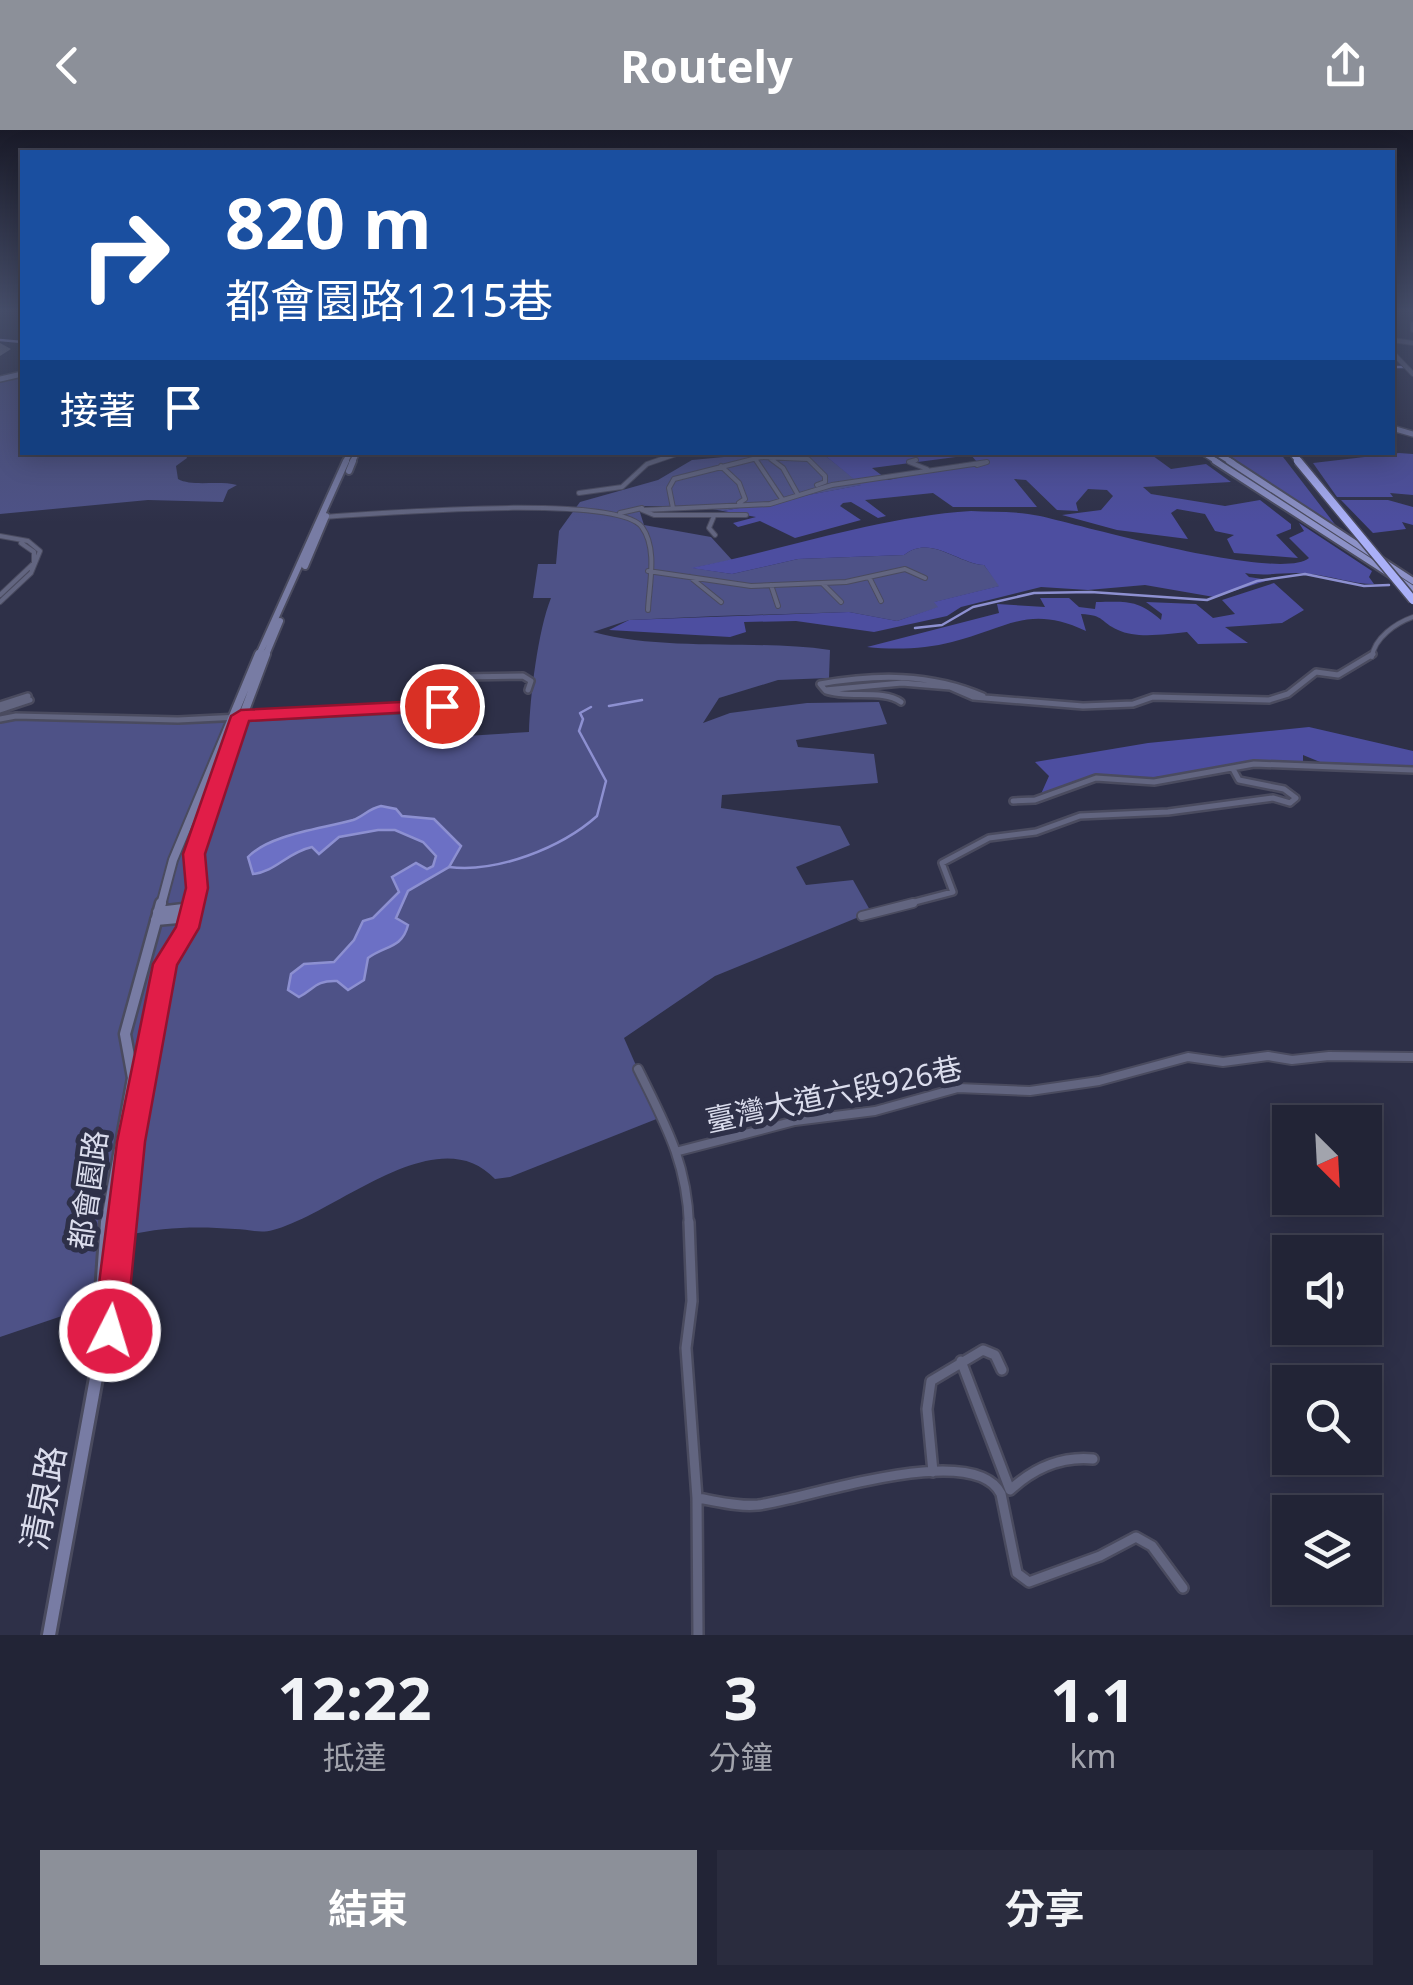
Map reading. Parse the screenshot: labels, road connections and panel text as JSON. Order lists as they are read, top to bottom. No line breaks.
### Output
{"streets":{"street":["臺灣大道六段926巷","都會園路","清泉路"]},"crossings":[["都會園路","清泉路"]],"north":"bottom right","page":{"header":"Routely","turn":["820 m","都會園路1215巷"],"then":"接著","eta":["12:22","抵達","3","分鐘","1.1","km"],"buttons":["結束","分享"]}}
